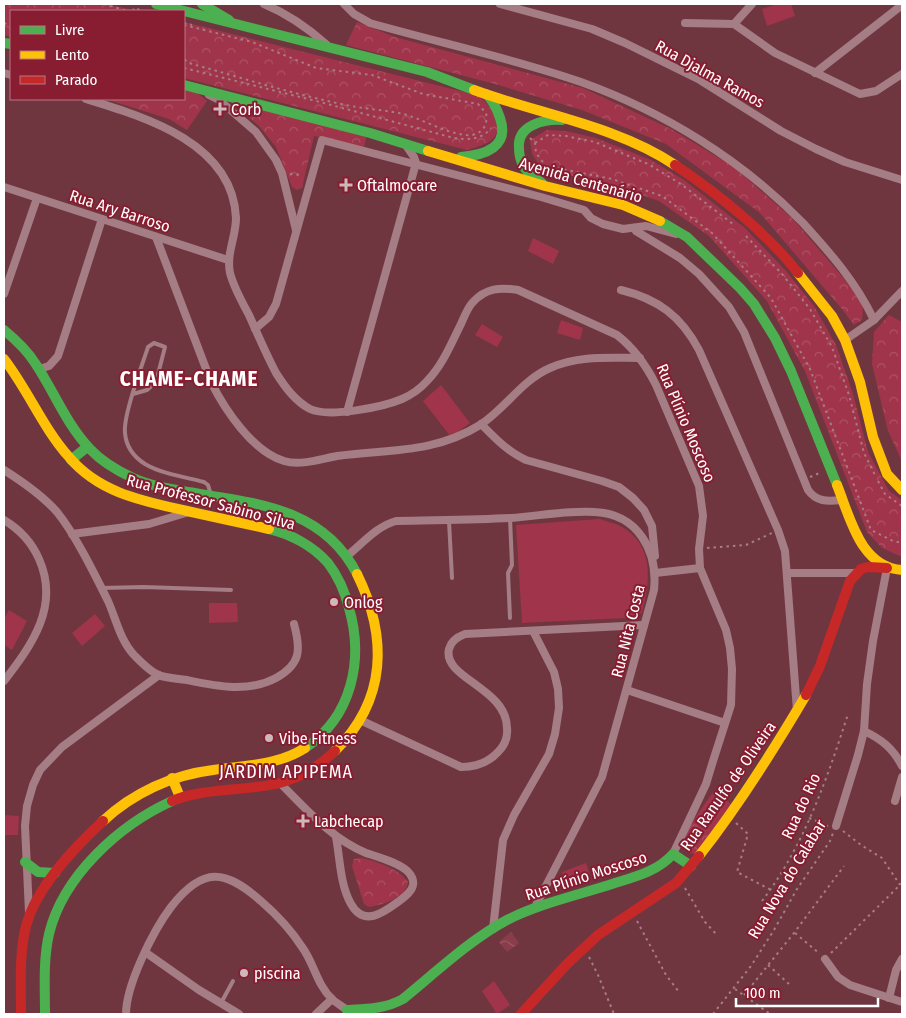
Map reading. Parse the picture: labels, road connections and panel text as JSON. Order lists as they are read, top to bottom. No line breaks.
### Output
{"streets":{"main road":["Avenida Centenário","Rua Plínio Moscoso","Rua Professor Sabino Silva","Rua Ranulfo de Oliveira"],"street":["Rua Djalma Ramos","Rua Ary Barroso","Rua Nita Costa","Rua Nova do Calabar"],"path":["Rua do Rio"]},"crossings":[["Avenida Centenário","Rua Nova do Calabar"],["Rua Ary Barroso","Rua Plínio Moscoso"],["Rua Plínio Moscoso","Rua Nita Costa"],["Rua Professor Sabino Silva","Rua Nita Costa"]],"districts":["CHAME-CHAME","JARDIM APIPEMA"],"places":{"health":["Corb","Oftalmocare","Labchecap"],"other":["Onlog","Vibe Fitness","piscina"]},"legend":["Livre","Lento","Parado"],"scale_bar":"100 m"}
